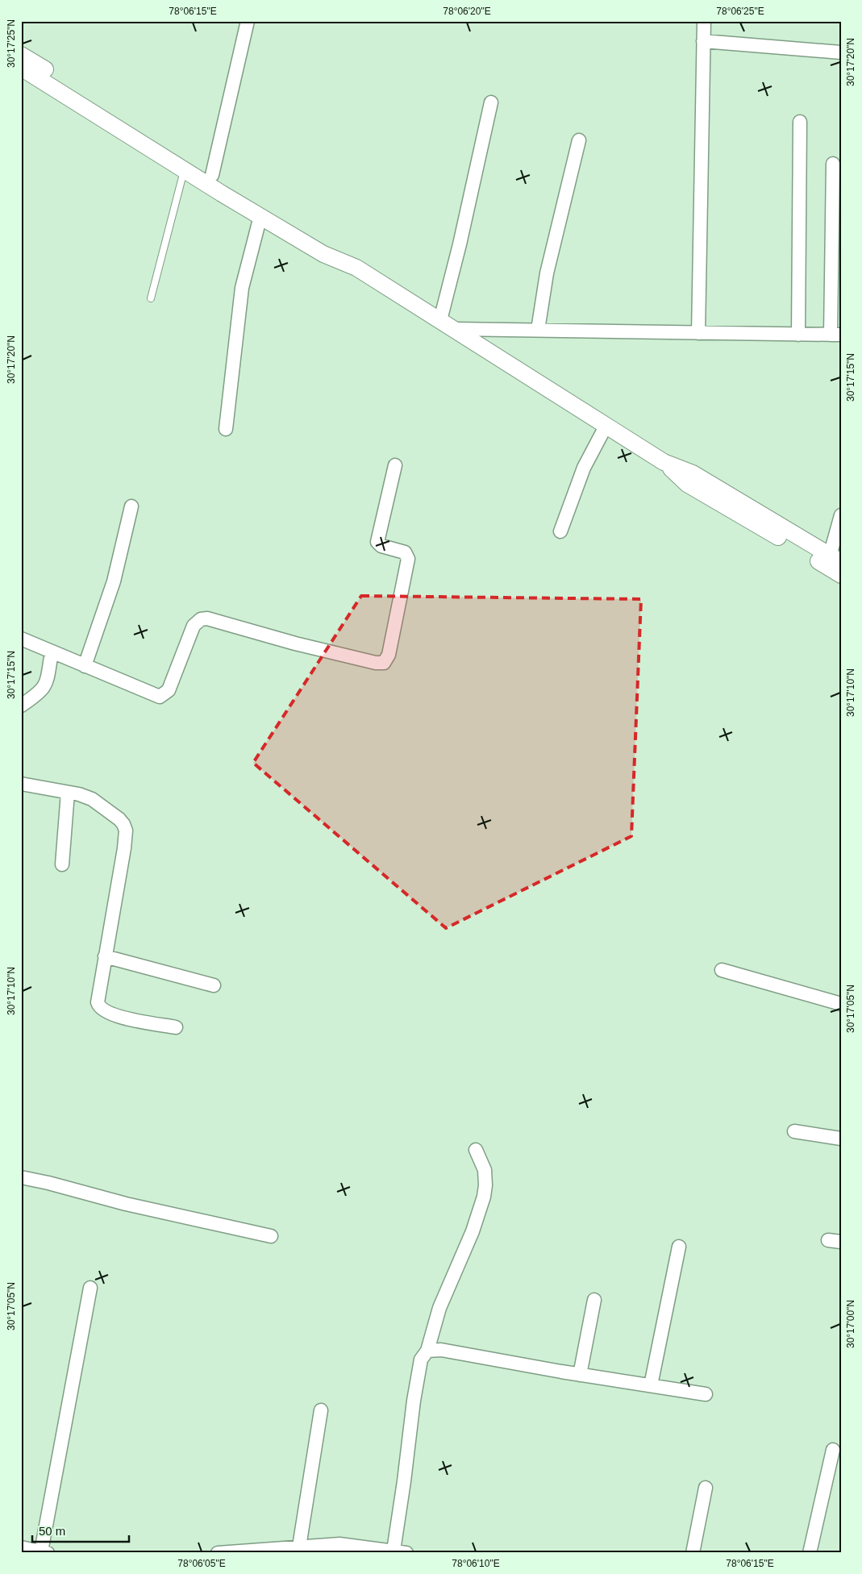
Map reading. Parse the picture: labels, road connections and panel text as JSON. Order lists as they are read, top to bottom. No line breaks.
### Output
{"scale_bar":"50 m","coordinates":["78°06'15\"E","78°06'20\"E","78°06'25\"E","30°17'25\"N","30°17'20\"N","30°17'15\"N","30°17'10\"N","30°17'05\"N","30°17'00\"N","78°06'05\"E","78°06'10\"E"]}
